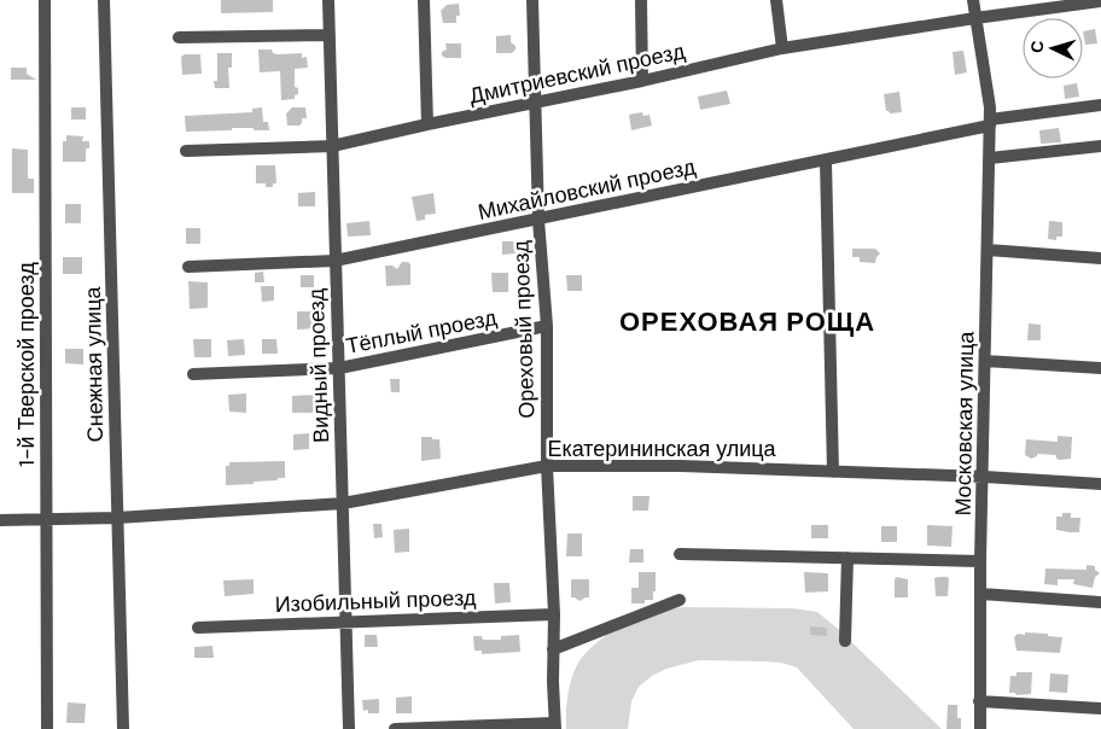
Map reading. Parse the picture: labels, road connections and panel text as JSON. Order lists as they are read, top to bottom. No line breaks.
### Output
{"streets":{"street":["Дмитриевский проезд","Михайловский проезд","Ореховый проезд","Тёплый проезд","1-й Тверской проезд","Снежная улица","Видный проезд","Московская улица","Екатерининская улица","Изобильный проезд"]},"crossings":[["Дмитриевский проезд","Ореховый проезд"],["Дмитриевский проезд","Видный проезд"],["Дмитриевский проезд","Московская улица"],["Михайловский проезд","Ореховый проезд"],["Михайловский проезд","Видный проезд"],["Михайловский проезд","Московская улица"],["Ореховый проезд","Тёплый проезд"],["Ореховый проезд","Екатерининская улица"],["Ореховый проезд","Изобильный проезд"],["Тёплый проезд","Видный проезд"],["1-й Тверской проезд","Екатерининская улица"],["Снежная улица","Екатерининская улица"],["Видный проезд","Екатерининская улица"],["Видный проезд","Изобильный проезд"],["Московская улица","Екатерининская улица"]],"districts":["ОРЕХОВАЯ РОЩА"],"north":"left"}
